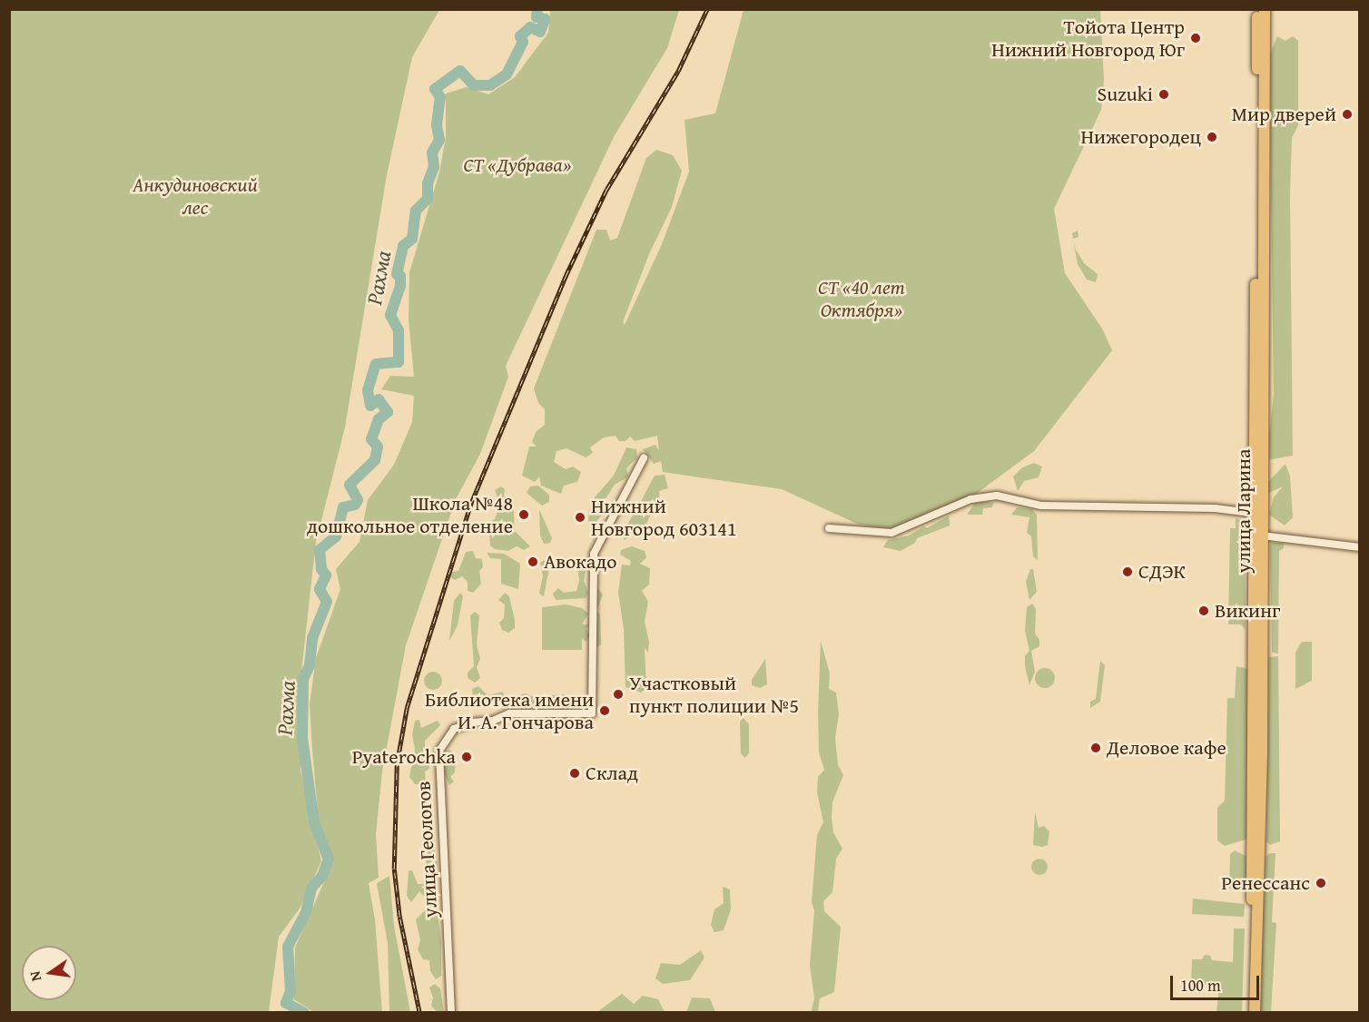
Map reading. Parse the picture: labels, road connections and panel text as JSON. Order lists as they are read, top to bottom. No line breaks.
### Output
{"streets":{"main road":["улица Ларина"],"street":["улица Геологов"]},"water":["Рахма"],"parks":["СТ «Дубрава»","Анкудиновский лес","СТ «40 лет Октября»"],"places":["Тойота Центр Нижний Новгород Юг","Suzuki","Мир дверей","Нижегородец","Школа №48 дошкольное отделение","Нижний Новгород 603141","Авокадо","СДЭК","Викинг","Участковый пункт полиции №5","Библиотека имени И. А. Гончарова","Деловое кафе","Pyaterochka","Склад","Ренессанс"],"scale_bar":"100 m","north":"left"}
